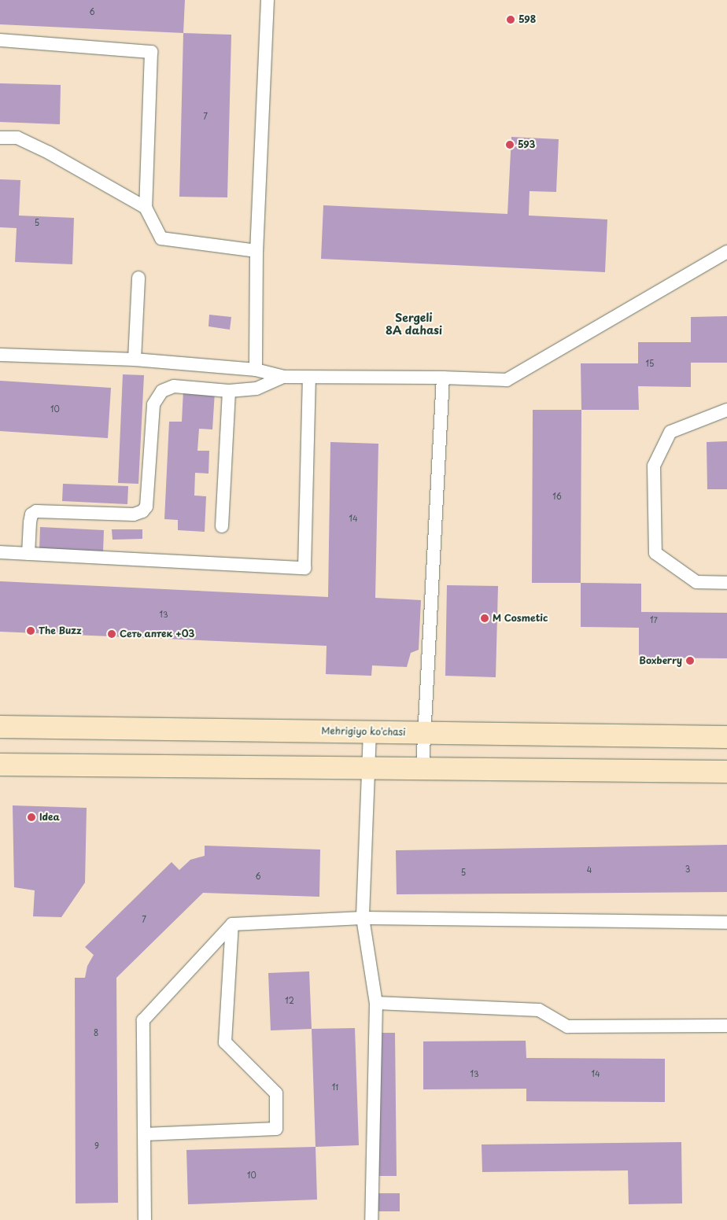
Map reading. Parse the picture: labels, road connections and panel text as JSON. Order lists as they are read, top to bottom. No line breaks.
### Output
{"streets":{"main road":["Mehrigiyo ko'chasi"]},"districts":["Sergeli 8A dahasi"],"places":["598","593","M Cosmetic","The Buzz","Сеть аптек +03","Boxberry","Idea"],"house_numbers":["6","7","5","15","10","16","14","13","17","3","4","5","6","7","12","8","13","14","11","9","10"]}
